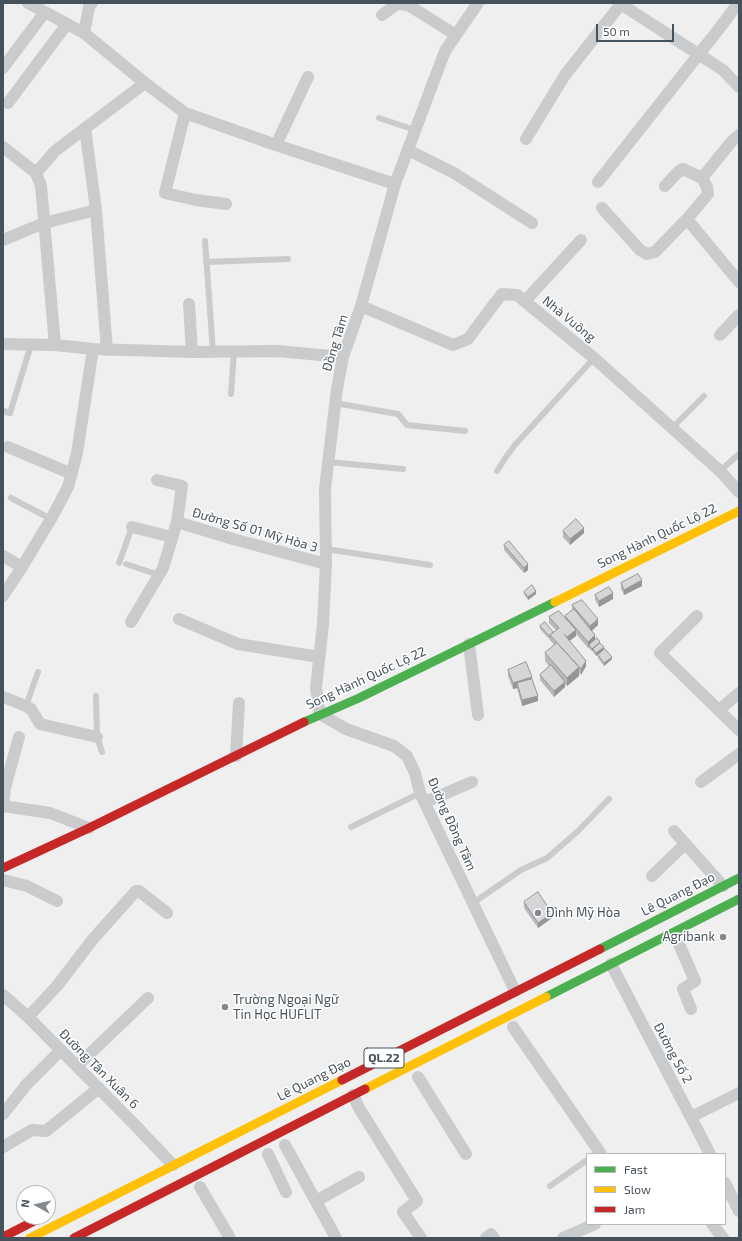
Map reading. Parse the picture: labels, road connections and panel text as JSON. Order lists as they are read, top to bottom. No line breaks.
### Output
{"streets":{"main road":["Song Hành Quốc Lộ 22","Lê Quang Đạo","QL.22"],"street":["Nhà Vuông","Đồng Tâm","Đường Số 01 Mỹ Hòa 3","Đường Đồng Tâm","Đường Số 2","Đường Tân Xuân 6"]},"crossings":[["Nhà Vuông","Đồng Tâm"],["Đồng Tâm","Đường Số 01 Mỹ Hòa 3"],["Đồng Tâm","Song Hành Quốc Lộ 22"],["Đồng Tâm","Đường Đồng Tâm"],["Song Hành Quốc Lộ 22","Đường Đồng Tâm"],["Đường Đồng Tâm","Lê Quang Đạo"],["Lê Quang Đạo","Đường Tân Xuân 6"],["Đường Số 2","QL.22"]],"places":["Đình Mỹ Hòa","Agribank","Trường Ngoại Ngữ Tin Học HUFLIT"],"legend":["Fast","Slow","Jam"],"scale_bar":"50 m","north":"left"}
